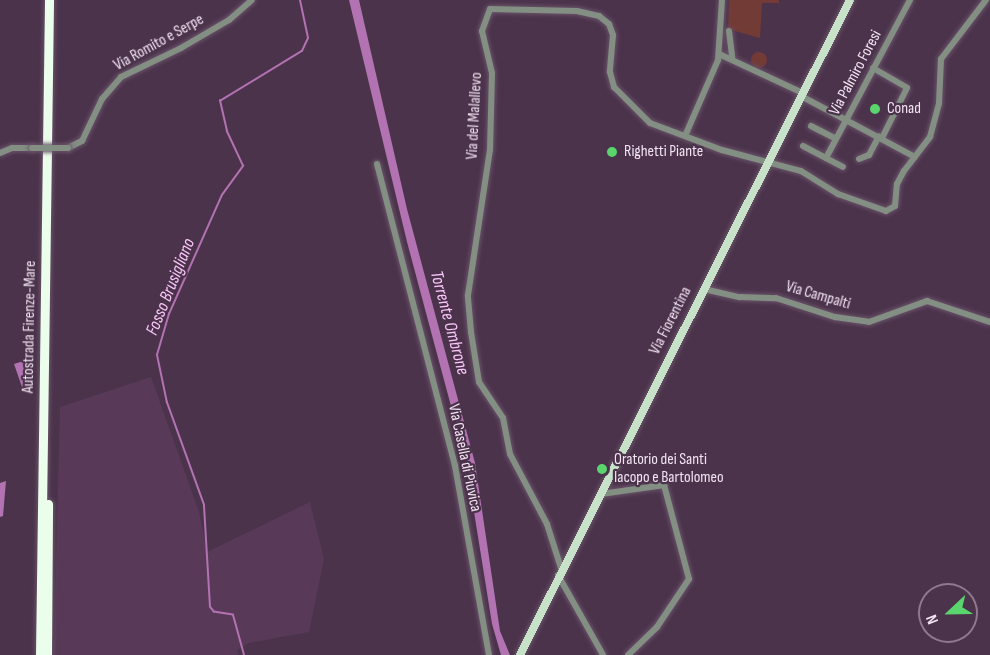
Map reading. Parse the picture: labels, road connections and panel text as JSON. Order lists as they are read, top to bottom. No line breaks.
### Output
{"streets":{"highway":["Autostrada Firenze-Mare"],"main road":["Via Fiorentina"],"street":["Via Romito e Serpe","Via Palmiro Foresi","Via del Malallevo","Via Campalti","Via Casella di Piuvica"]},"crossings":[["Via del Malallevo","Via Fiorentina"],["Via Campalti","Via Fiorentina"]],"water":["Fosso Brusigliano","Torrente Ombrone"],"places":["Conad","Righetti Piante","Oratorio dei Santi Iacopo e Bartolomeo"],"north":"left"}
